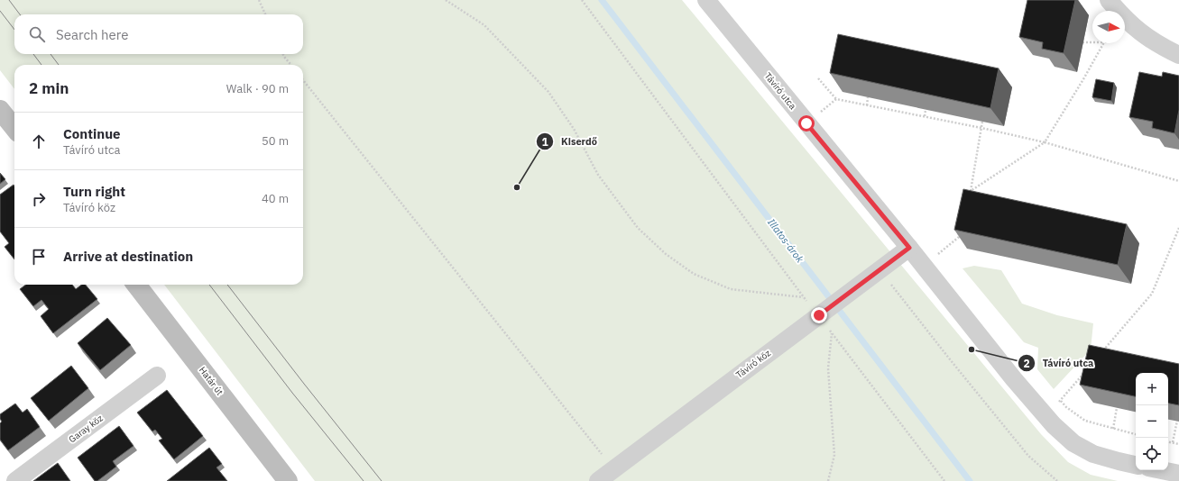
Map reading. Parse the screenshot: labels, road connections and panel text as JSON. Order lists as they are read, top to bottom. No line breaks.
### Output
{"streets":{"main road":["Határ út"],"street":["Távíró utca","Távíró köz","Garay köz"]},"crossings":[["Távíró utca","Távíró köz"]],"water":["Illatos-árok"],"places":["Kiserdő","Távíró utca"],"north":"right","page":{"search":"Search here","heading":["2 min","Walk · 90 m"],"list":[["Continue","Távíró utca","50 m"],["Turn right","Távíró köz","40 m"],"Arrive at destination"],"map_buttons":["+","−"]}}
